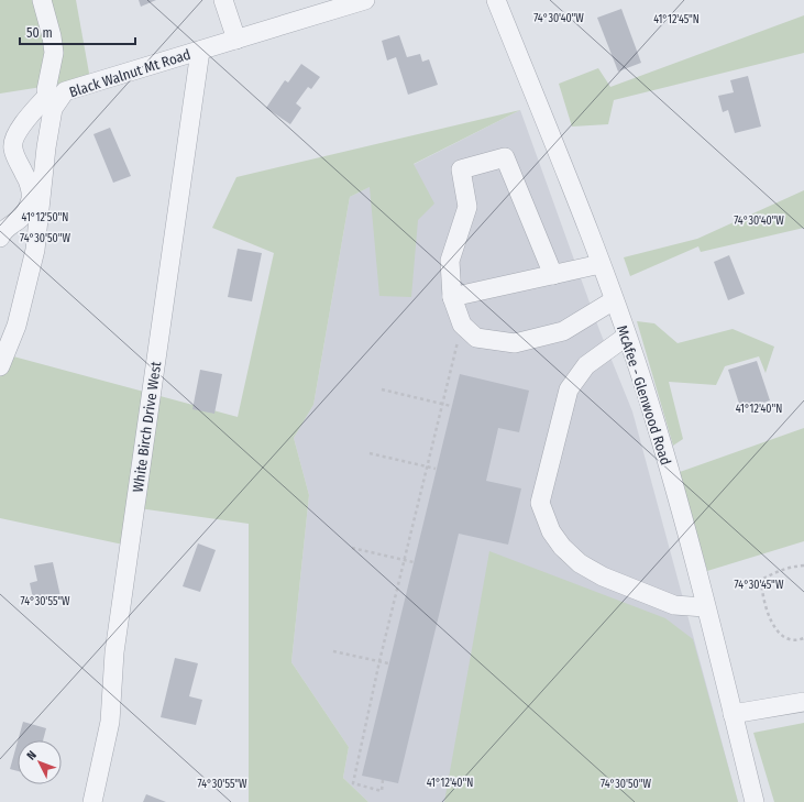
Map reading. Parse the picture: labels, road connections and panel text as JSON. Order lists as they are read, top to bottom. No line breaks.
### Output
{"streets":{"street":["Black Walnut Mt Road","McAfee - Glenwood Road","White Birch Drive West"]},"crossings":[["Black Walnut Mt Road","White Birch Drive West"]],"scale_bar":"50 m","north":"top left","coordinates":["74°30'40\"W","41°12'45\"N","41°12'50\"N","74°30'50\"W","41°12'40\"N","74°30'45\"W","74°30'55\"W"]}
